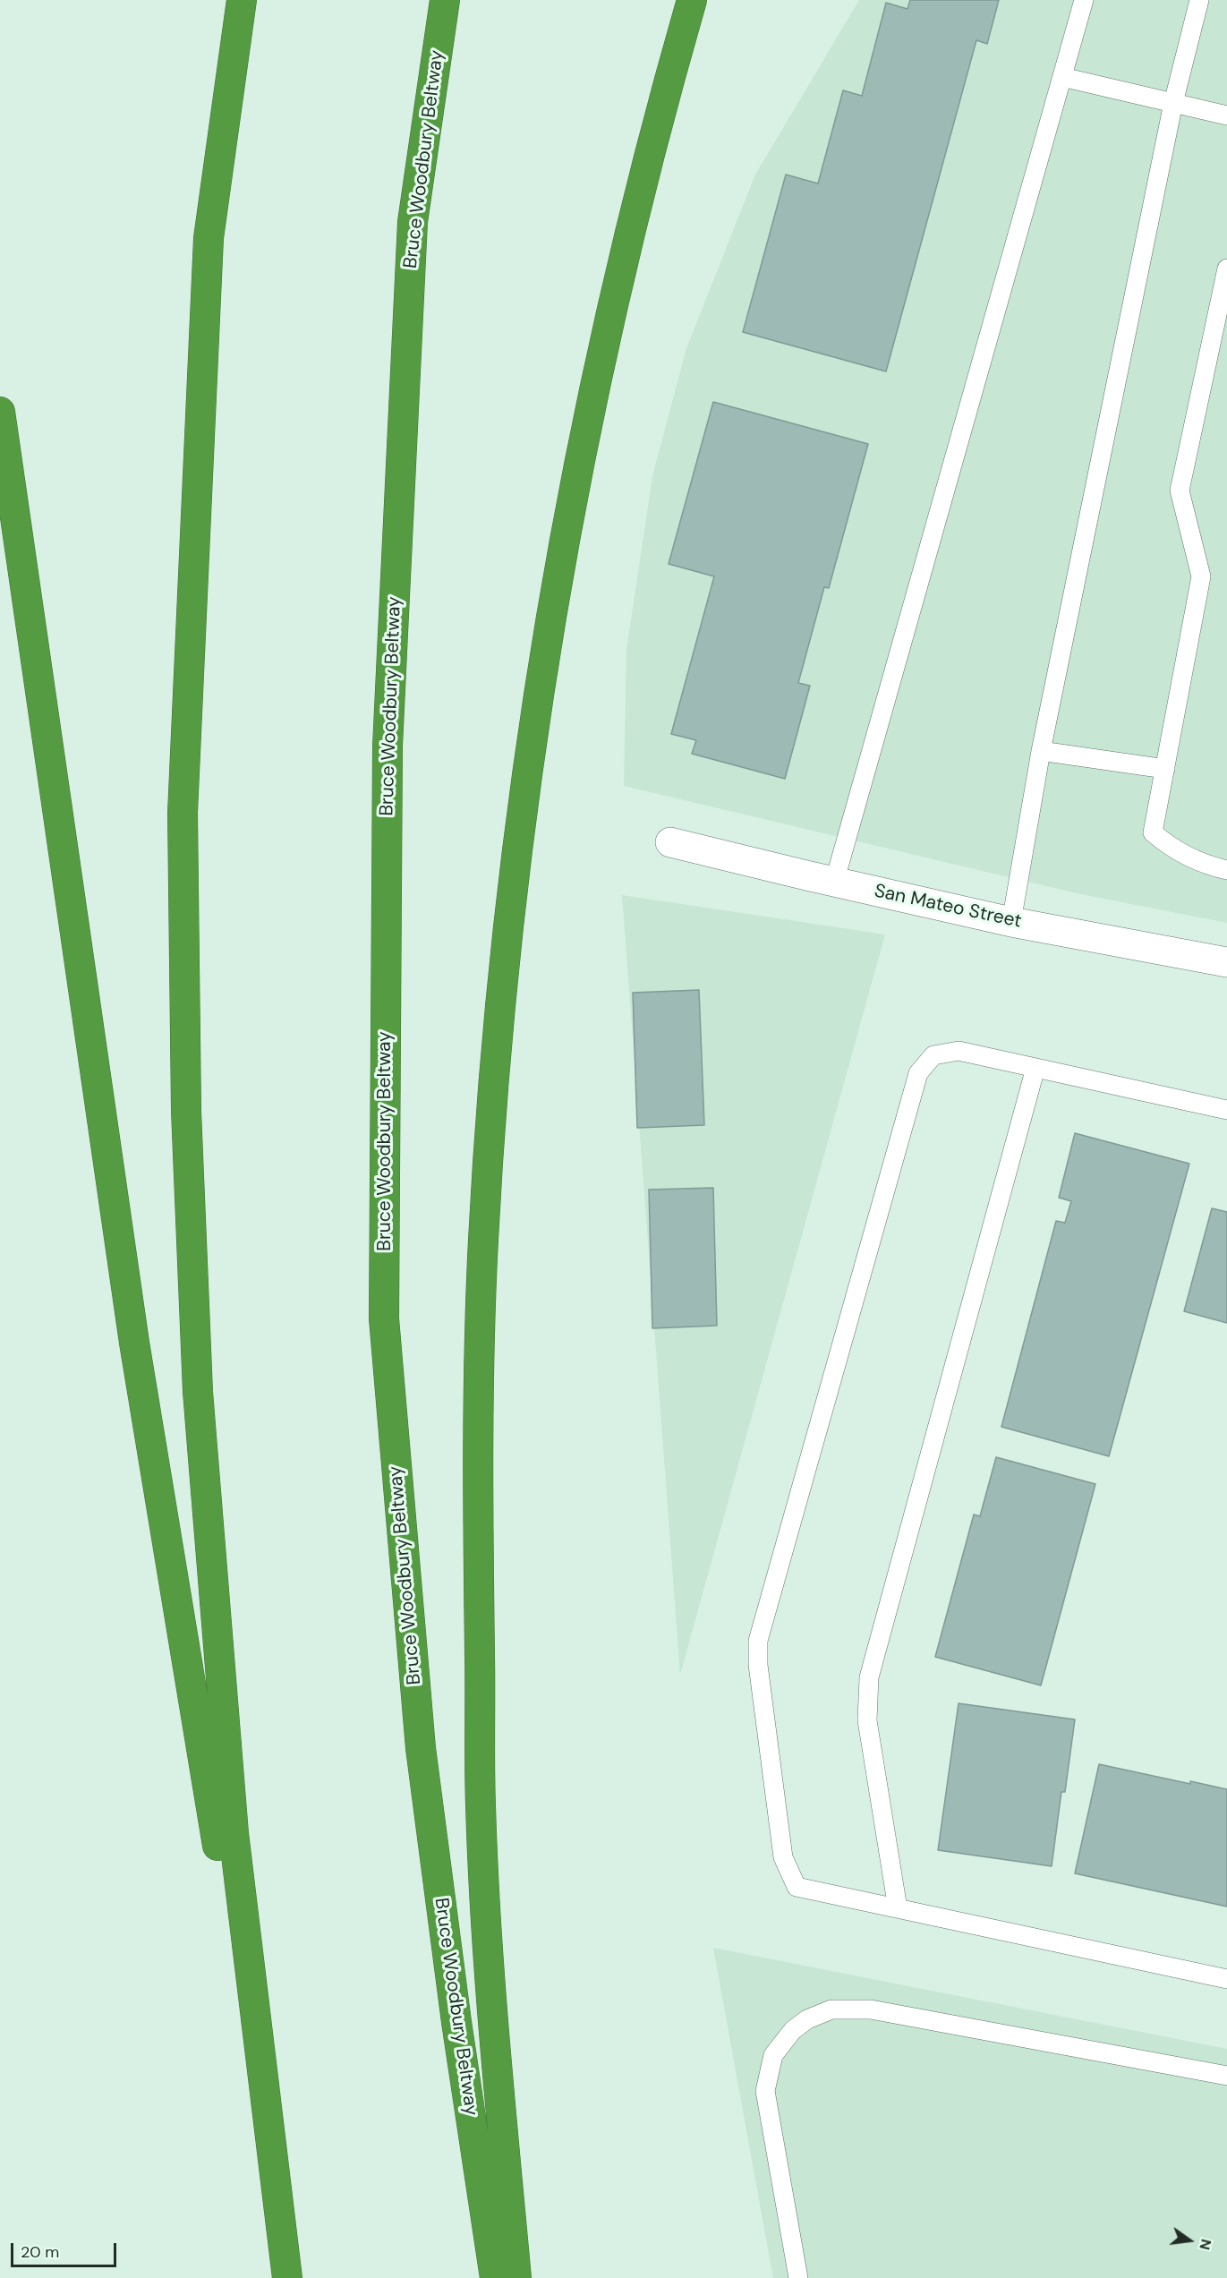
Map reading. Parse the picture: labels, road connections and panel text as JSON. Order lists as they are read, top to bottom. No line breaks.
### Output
{"streets":{"highway":["Bruce Woodbury Beltway"],"street":["San Mateo Street"]},"scale_bar":"20 m","north":"right"}
